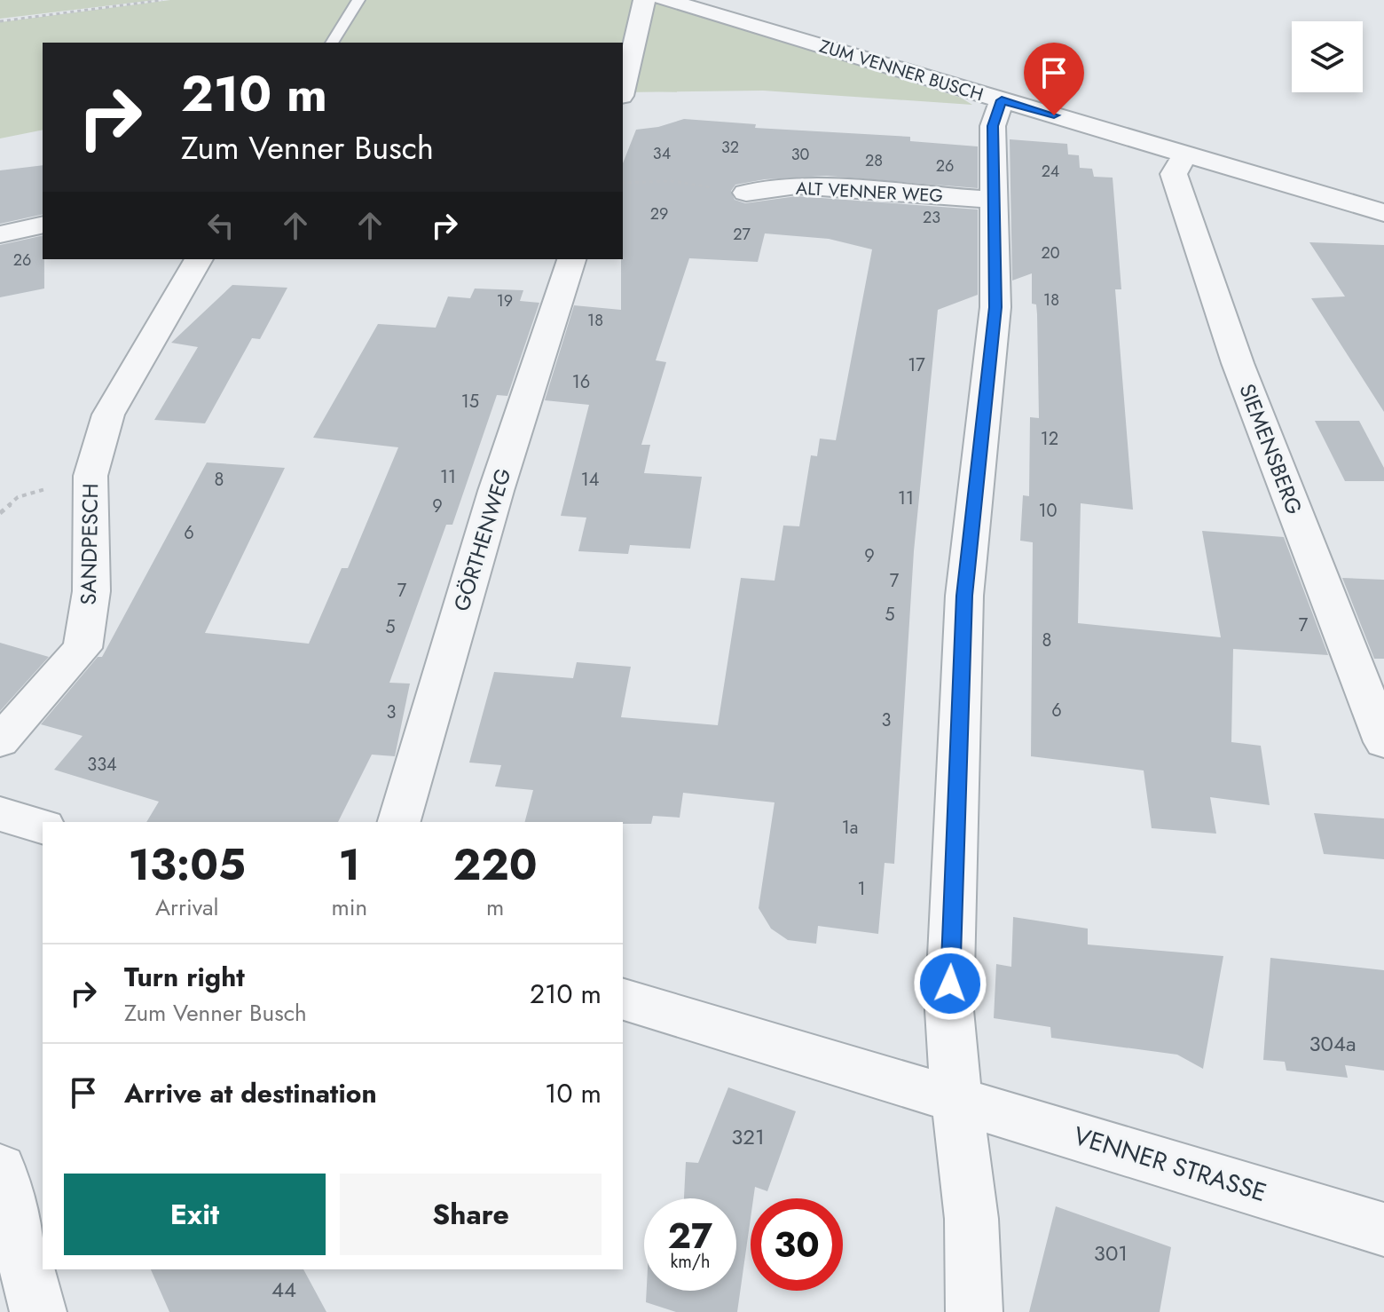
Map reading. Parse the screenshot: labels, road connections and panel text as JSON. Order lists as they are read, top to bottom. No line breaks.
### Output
{"streets":{"street":["ZUM VENNER BUSCH","ALT VENNER WEG","SIEMENSBERG","GÖRTHENWEG","SANDPESCH","VENNER STRASSE"]},"crossings":[["ZUM VENNER BUSCH","SIEMENSBERG"]],"house_numbers":["32","34","30","28","26","24","29","23","27","20","26","18","19","18","17","16","15","12","11","8","14","11","9","10","6","9","7","7","5","7","5","8","6","3","3","334","1a","1","304a","321","301","44"],"page":{"turn":["210 m","Zum Venner Busch"],"eta":["13:05","Arrival","1","min","220","m"],"list":[{"name":"Turn right","note":"Zum Venner Busch","value":"210 m"},{"name":"Arrive at destination","value":"10 m"}],"buttons":["Exit","Share"],"speed":"27 km/h","limit":"30"}}
